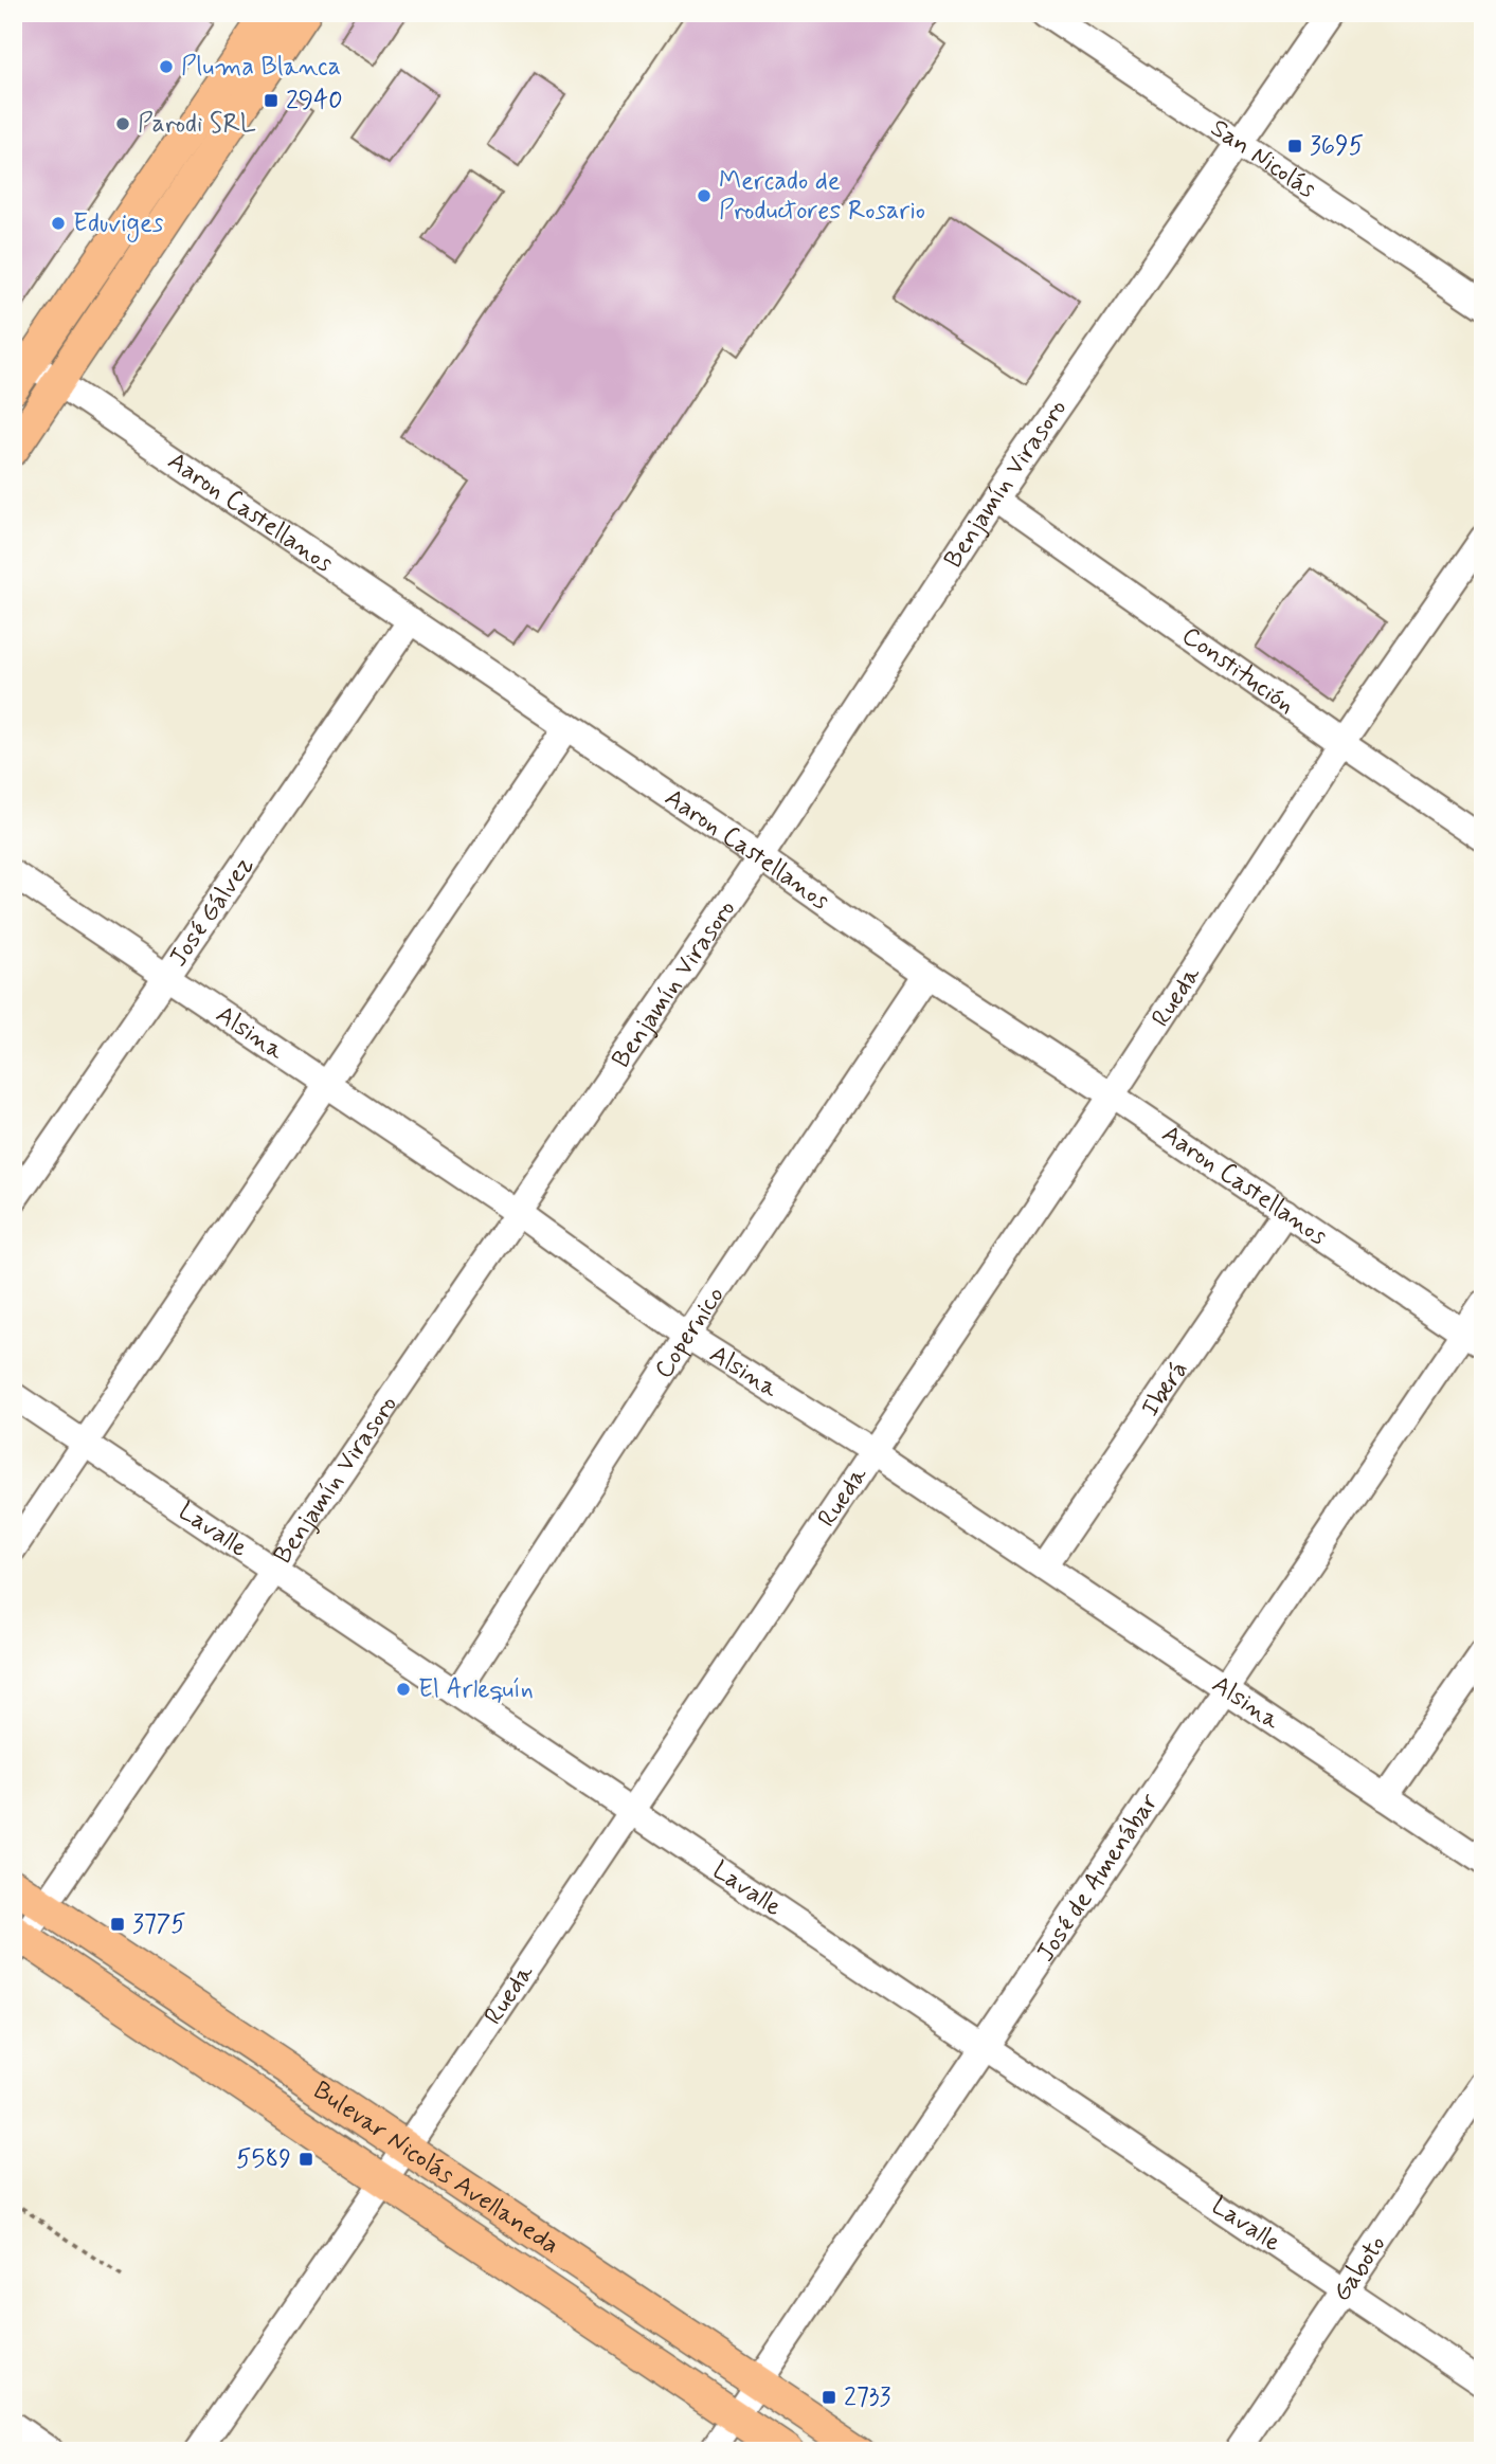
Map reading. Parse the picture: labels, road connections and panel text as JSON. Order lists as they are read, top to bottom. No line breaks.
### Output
{"streets":{"main road":["Bulevar Nicolás Avellaneda"],"street":["San Nicolás","Benjamín Virasoro","Aaron Castellanos","Constitución","José Gálvez","Rueda","Alsina","Copernico","Iberá","Lavalle","José de Amenábar","Gaboto"]},"crossings":[["San Nicolás","Benjamín Virasoro"],["Benjamín Virasoro","Aaron Castellanos"],["Benjamín Virasoro","Constitución"],["Benjamín Virasoro","Alsina"],["Benjamín Virasoro","Lavalle"],["Benjamín Virasoro","Bulevar Nicolás Avellaneda"],["Aaron Castellanos","José Gálvez"],["Aaron Castellanos","Rueda"],["Aaron Castellanos","Copernico"],["Aaron Castellanos","Iberá"],["Aaron Castellanos","José de Amenábar"],["Constitución","Rueda"],["José Gálvez","Alsina"],["Rueda","Alsina"],["Rueda","Lavalle"],["Rueda","Bulevar Nicolás Avellaneda"],["Alsina","Copernico"],["Alsina","Iberá"],["Alsina","José de Amenábar"],["Copernico","Lavalle"],["Lavalle","José de Amenábar"],["Lavalle","Gaboto"],["José de Amenábar","Bulevar Nicolás Avellaneda"]],"places":{"other":["Pluma Blanca","Parodi SRL","Mercado de Productores Rosario","Eduviges","El Arlequín"],"transit":["2940","3695","3775","5589","2733"]}}
